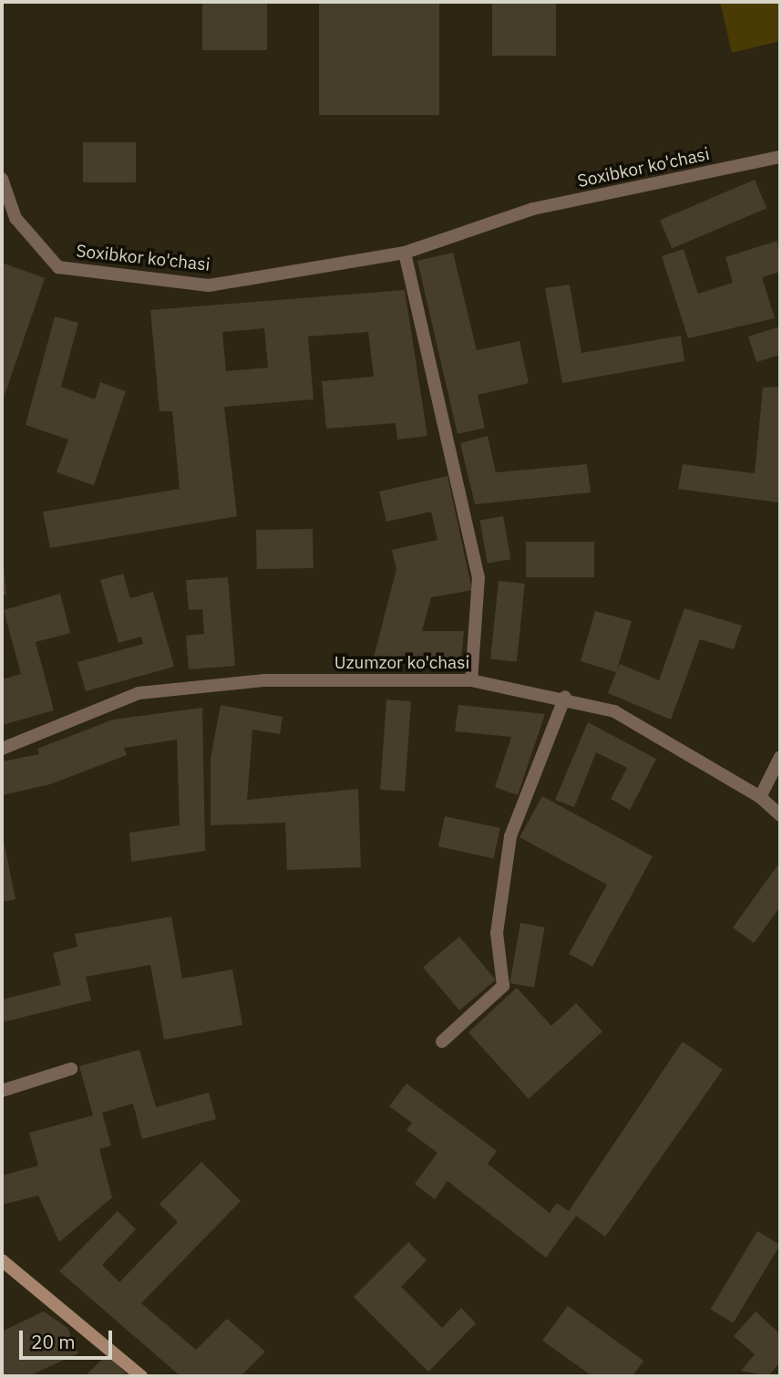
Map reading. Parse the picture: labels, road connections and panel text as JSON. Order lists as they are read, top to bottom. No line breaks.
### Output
{"streets":{"street":["Soxibkor ko'chasi","Uzumzor ko'chasi"]},"scale_bar":"20 m"}
